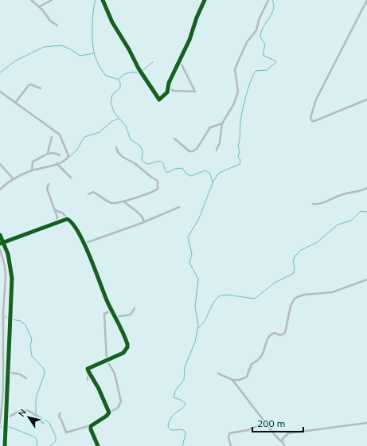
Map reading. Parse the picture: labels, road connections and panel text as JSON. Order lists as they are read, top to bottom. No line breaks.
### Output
{"scale_bar":"200 m","north":"top left"}
